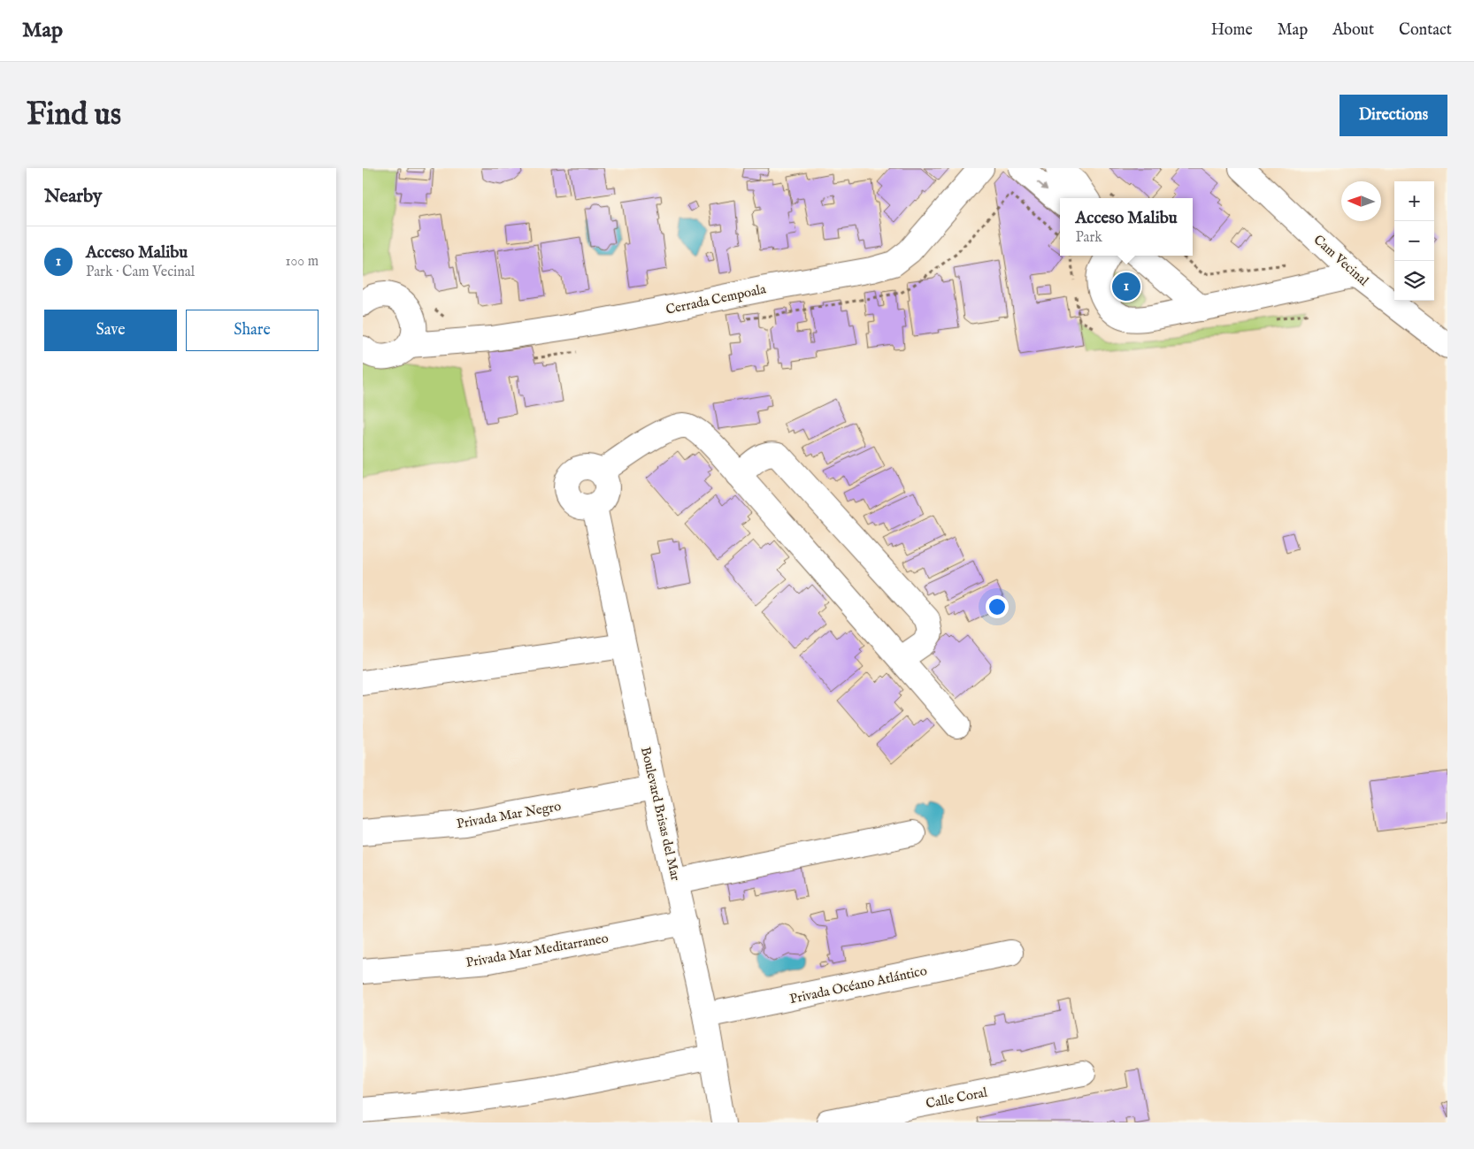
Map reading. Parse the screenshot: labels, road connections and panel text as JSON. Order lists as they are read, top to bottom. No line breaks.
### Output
{"streets":{"street":["Cam Vecinal","Cerrada Cempoala","Boulevard Brisas del Mar","Privada Mar Negro","Privada Mar Meditarraneo","Privada Océano Atlántico","Calle Coral"]},"crossings":[["Boulevard Brisas del Mar","Privada Mar Negro"],["Boulevard Brisas del Mar","Privada Mar Meditarraneo"],["Boulevard Brisas del Mar","Privada Océano Atlántico"]],"north":"left","page":{"header":"Map","nav":["Home","Map","About","Contact"],"buttons":["Directions",["Save","Share"]],"title":"Find us","heading":"Nearby","map_buttons":["+","−"],"popup":["Acceso Malibu","Park"],"list":[{"mark":"1","name":"Acceso Malibu","note":"Park · Cam Vecinal","value":"100 m"}],"pins":"1"}}
